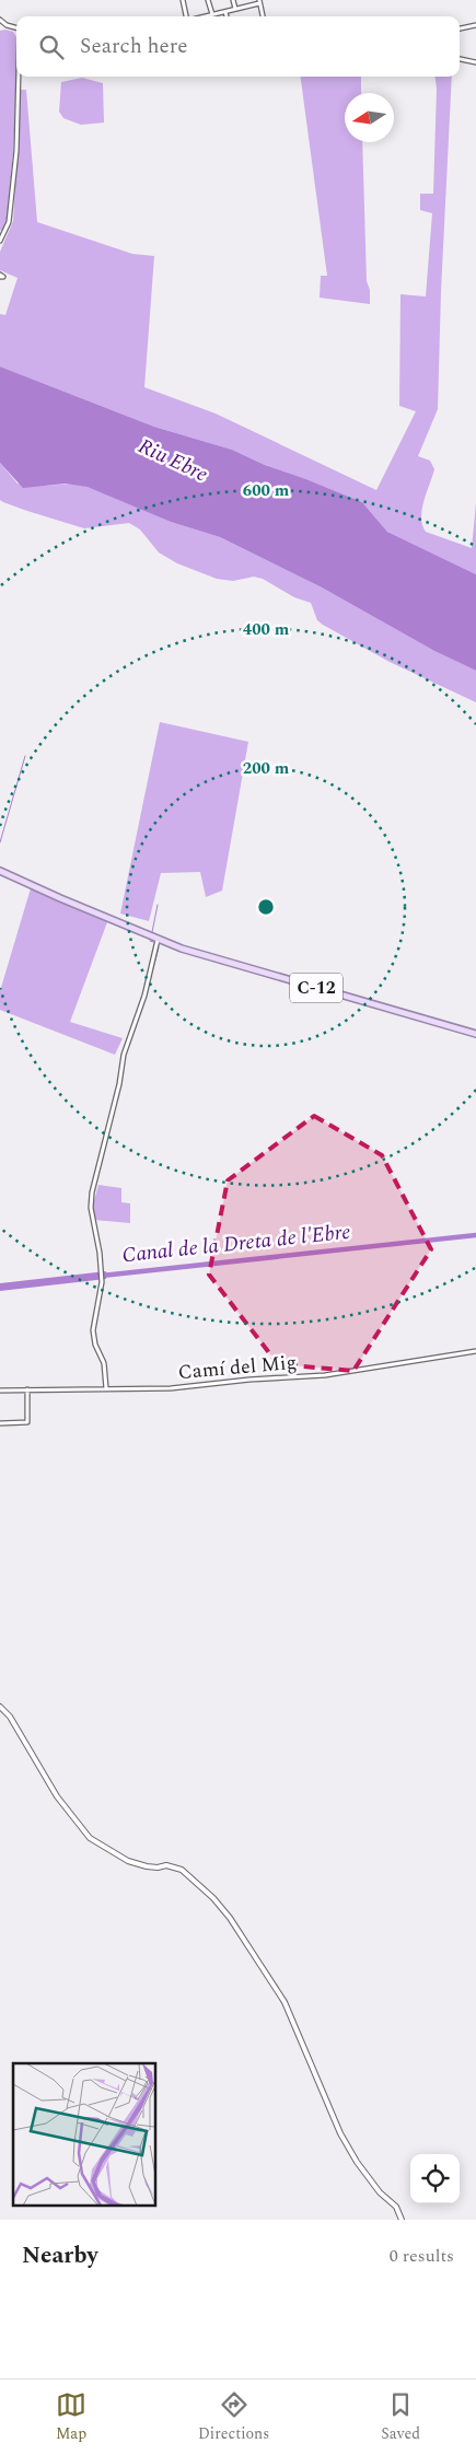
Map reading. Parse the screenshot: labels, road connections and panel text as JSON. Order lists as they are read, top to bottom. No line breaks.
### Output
{"streets":{"main road":["C-12"],"street":["Camí del Mig"]},"water":["Riu Ebre","Canal de la Dreta de l'Ebre"],"north":"left","page":{"search":"Search here","heading":["Nearby","0 results"],"nav":["Map","Directions","Saved"]},"rings":["600 m","400 m","200 m"]}
